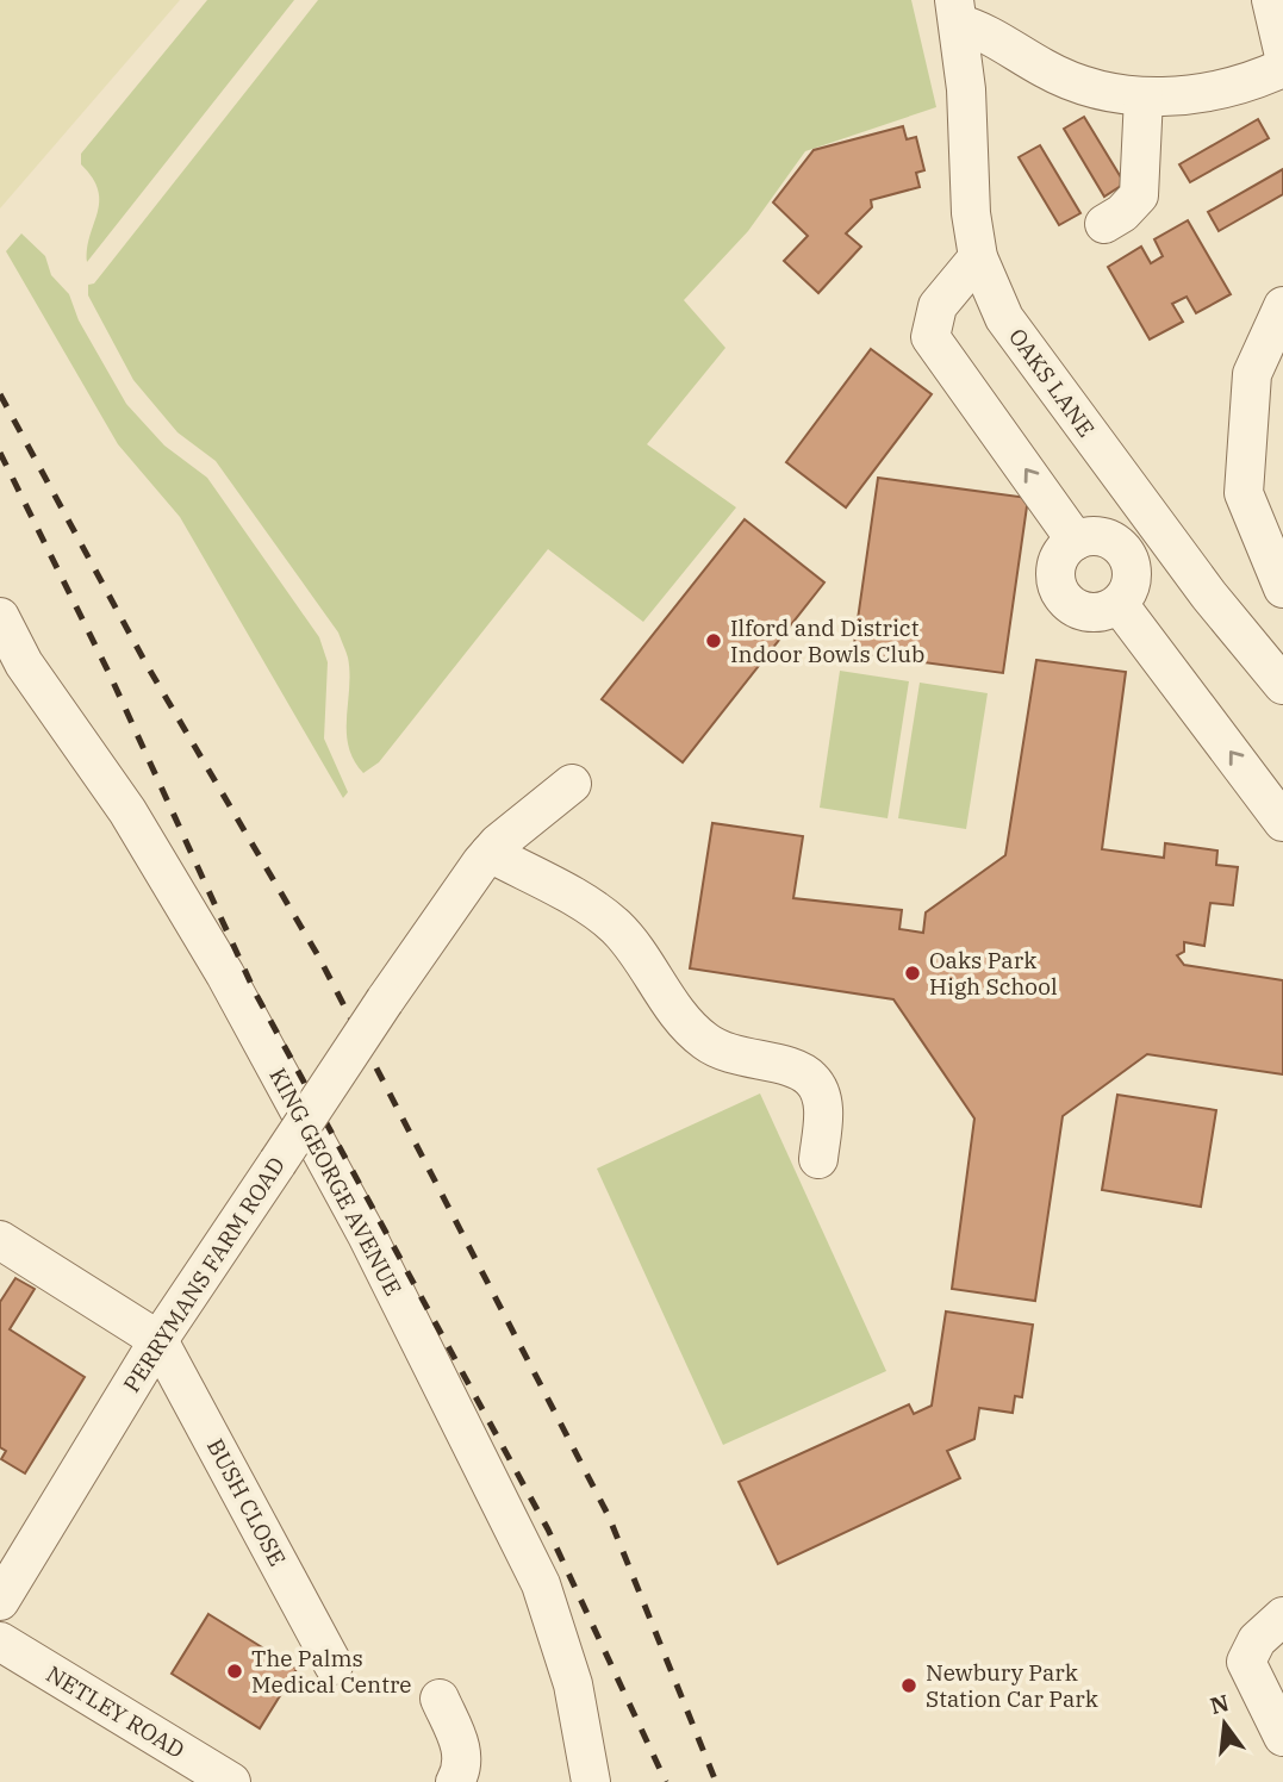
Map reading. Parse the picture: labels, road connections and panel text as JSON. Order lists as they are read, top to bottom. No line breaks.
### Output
{"streets":{"street":["OAKS LANE","KING GEORGE AVENUE","PERRYMANS FARM ROAD","BUSH CLOSE","NETLEY ROAD"]},"crossings":[["PERRYMANS FARM ROAD","BUSH CLOSE"]],"places":["Ilford and District Indoor Bowls Club","Oaks Park High School","The Palms Medical Centre","Newbury Park Station Car Park"],"north":"top"}
